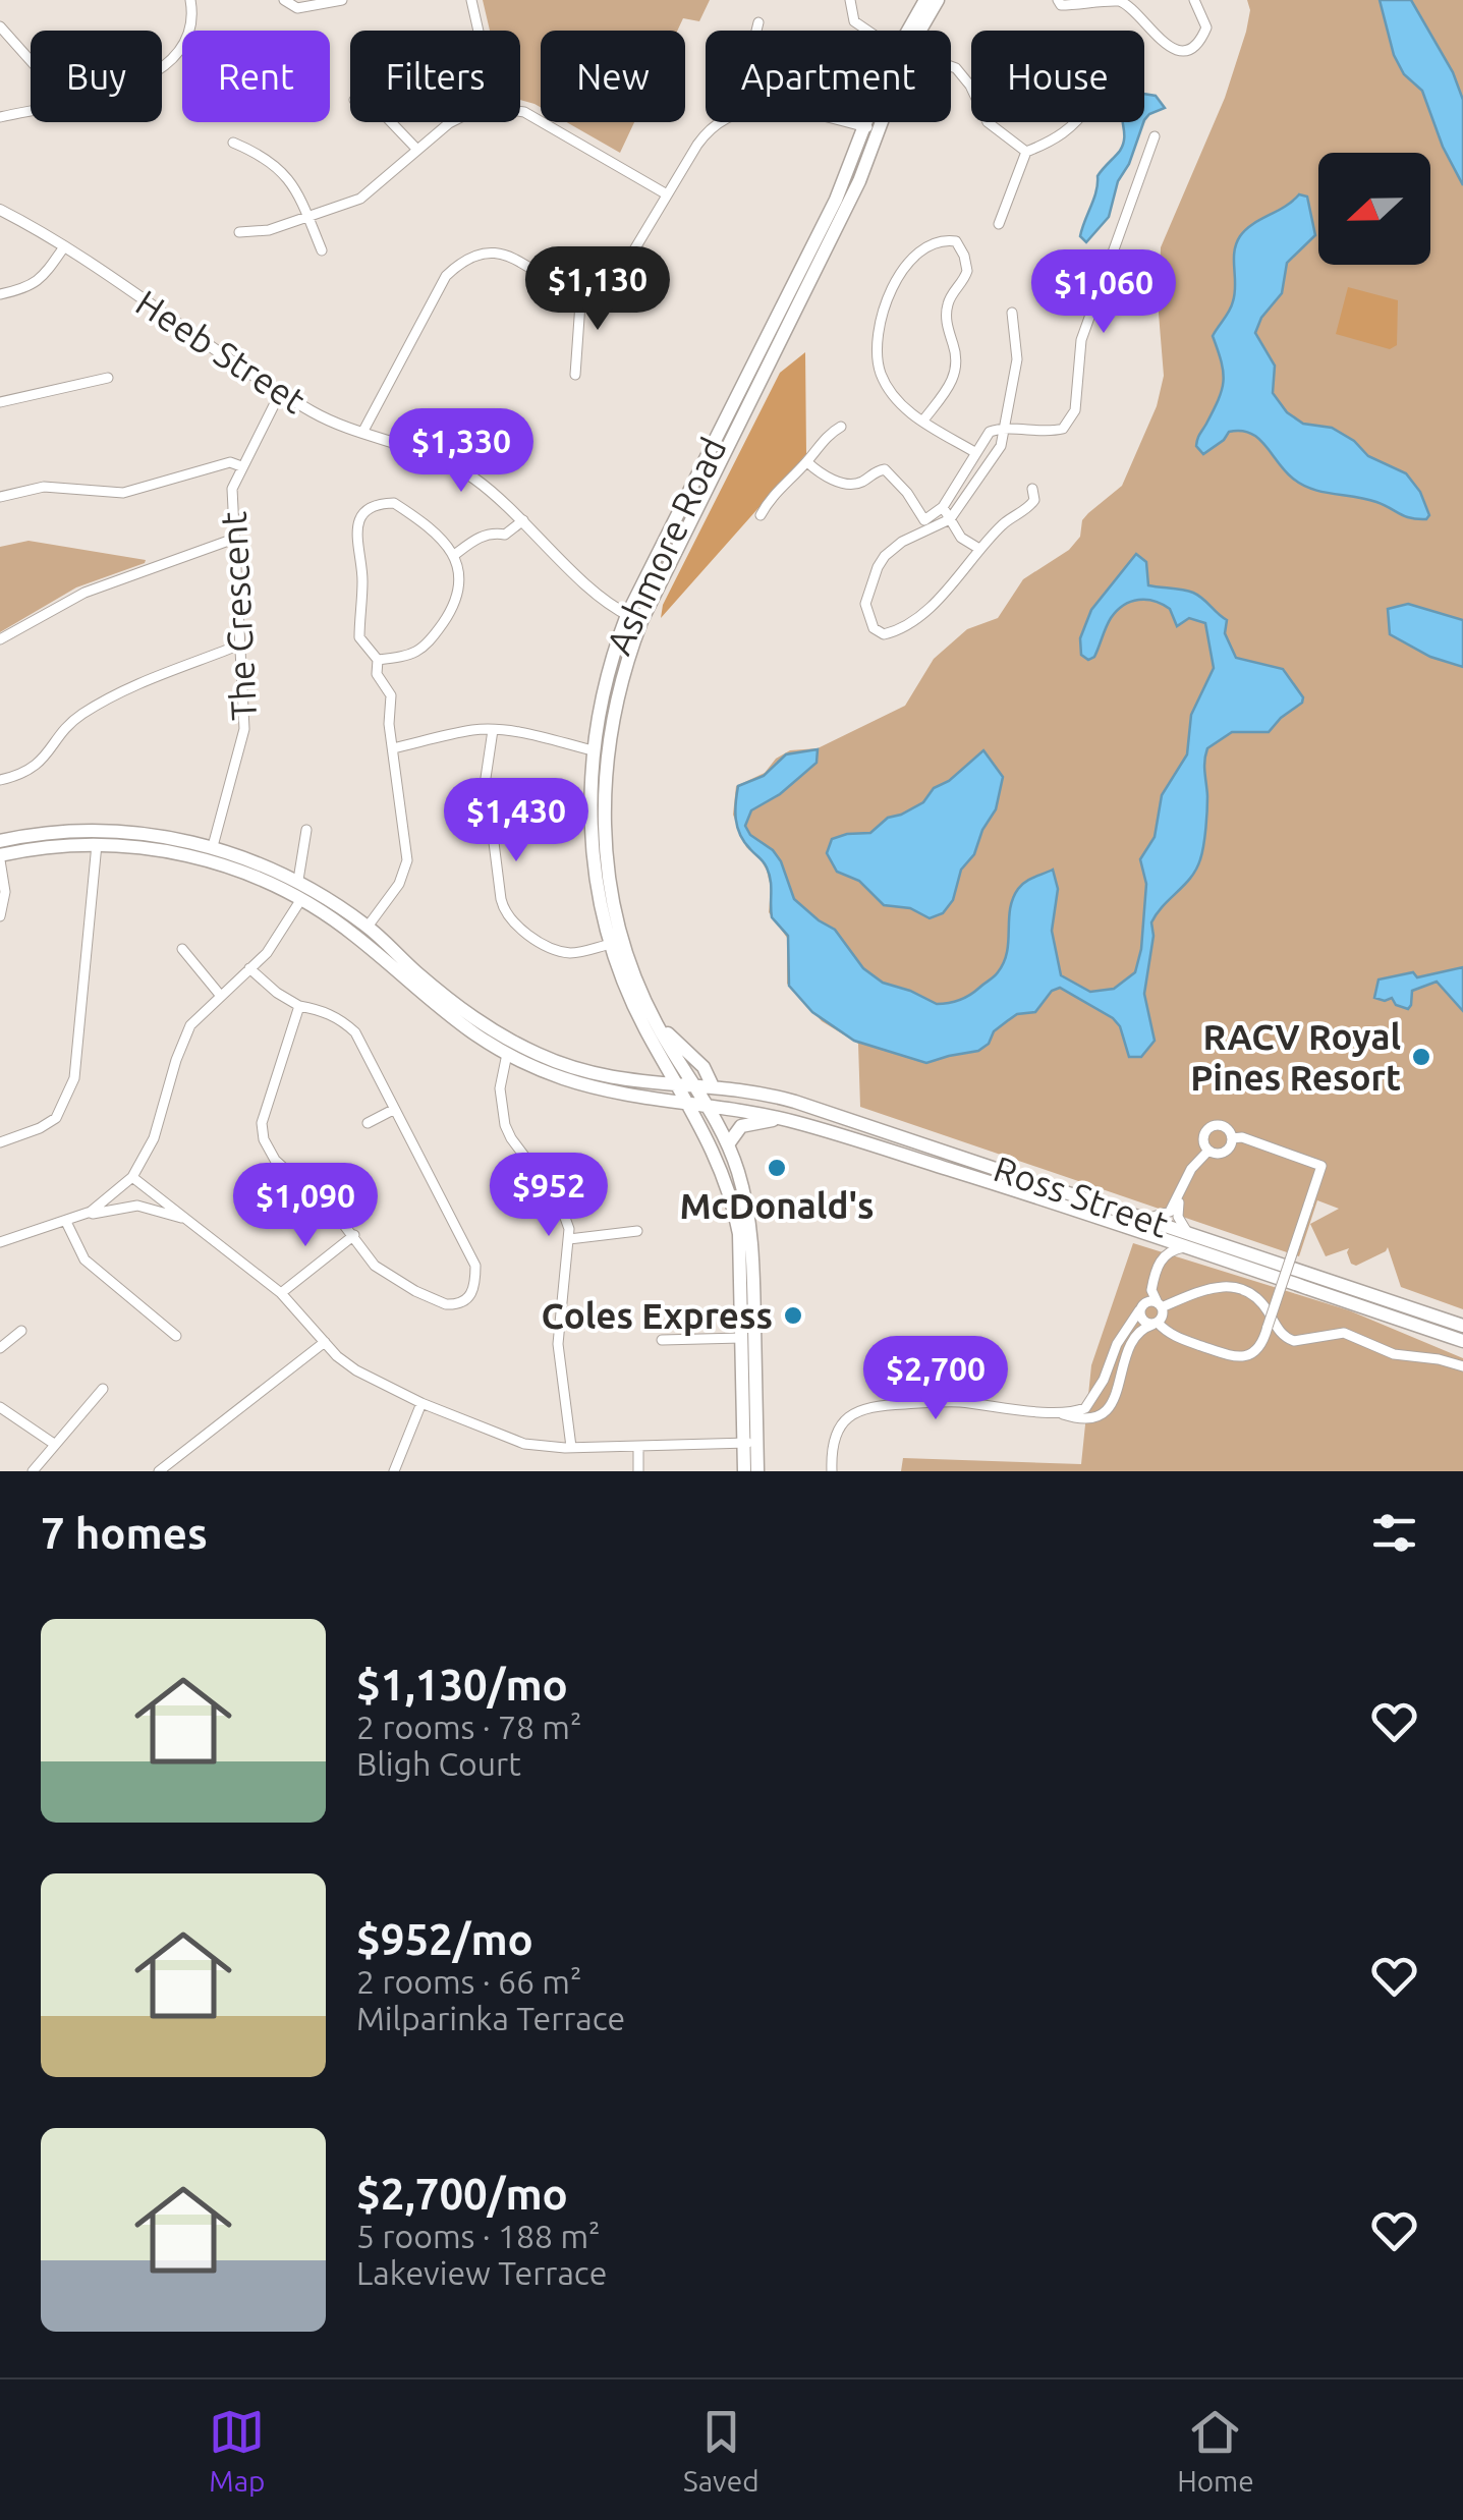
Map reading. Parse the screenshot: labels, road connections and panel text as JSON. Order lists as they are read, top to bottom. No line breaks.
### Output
{"streets":{"main road":["Ashmore Road","Ross Street"],"street":["Heeb Street","The Crescent"]},"crossings":[["Heeb Street","Ashmore Road"],["Heeb Street","The Crescent"],["Ashmore Road","Ross Street"],["The Crescent","Ross Street"]],"places":["RACV Royal Pines Resort","McDonald's","Coles Express"],"north":"left","page":{"chip":["Buy","Rent","Filters","New","Apartment","House"],"price":["$1,130","$1,060","$1,330","$1,430","$952","$1,090","$2,700"],"heading":"7 homes","list":[{"name":"$1,130/mo","note":"2 rooms · 78 m² · Bligh Court"},{"name":"$952/mo","note":"2 rooms · 66 m² · Milparinka Terrace"},{"name":"$2,700/mo","note":"5 rooms · 188 m² · Lakeview Terrace"}],"tabs":["Map","Saved","Home"]}}
